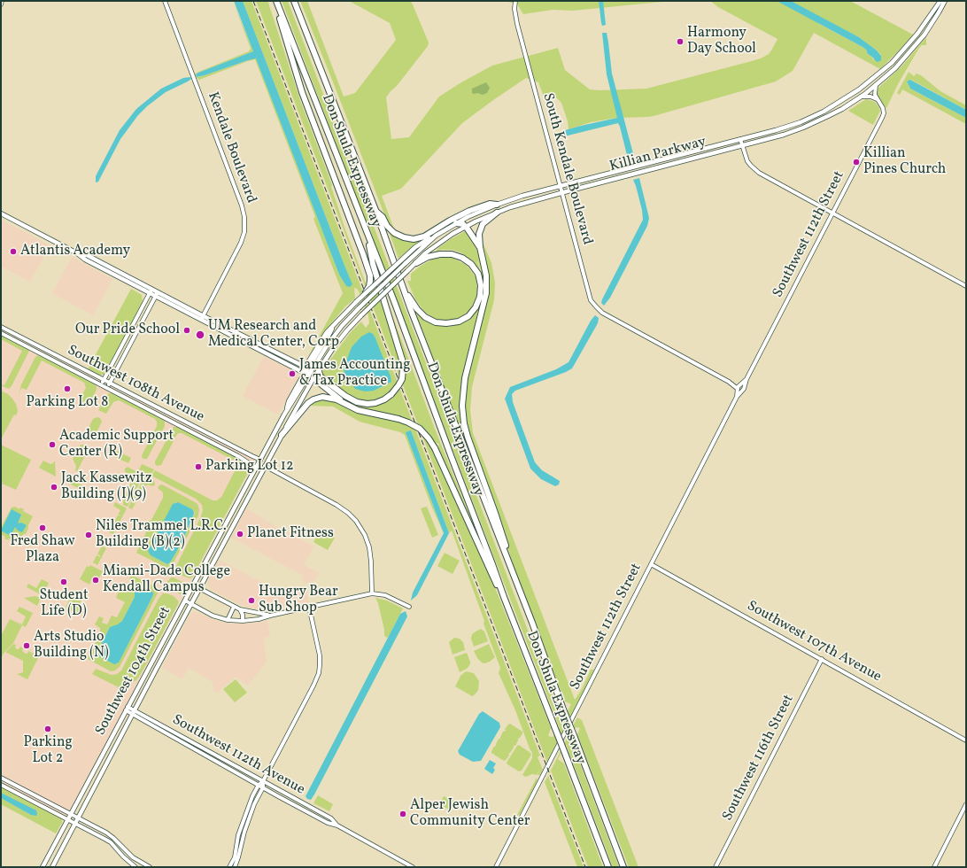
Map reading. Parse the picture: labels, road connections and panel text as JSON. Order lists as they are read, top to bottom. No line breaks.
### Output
{"streets":{"highway":["Don Shula Expressway"],"main road":["Killian Parkway","Southwest 104th Street"],"street":["Kendale Boulevard","South Kendale Boulevard","Southwest 112th Street","Southwest 108th Avenue","Southwest 107th Avenue","Southwest 112th Avenue","Southwest 116th Street"]},"crossings":[["Killian Parkway","South Kendale Boulevard"],["Killian Parkway","Southwest 112th Street"],["Killian Parkway","Southwest 104th Street"],["South Kendale Boulevard","Southwest 112th Street"],["Southwest 112th Street","Southwest 107th Avenue"],["Southwest 108th Avenue","Southwest 104th Street"],["Southwest 107th Avenue","Southwest 116th Street"],["Southwest 104th Street","Southwest 112th Avenue"]],"places":["Harmony Day School","Killian Pines Church","Atlantis Academy","Our Pride School","UM Research and Medical Center, Corp","James Accounting & Tax Practice","Parking Lot 8","Academic Support Center (R)","Parking Lot 12","Jack Kassewitz Building (I)(9)","Fred Shaw Plaza","Planet Fitness","Niles Trammel L.R.C. Building (B)(2)","Miami-Dade College Kendall Campus","Student Life (D)","Hungry Bear Sub Shop","Arts Studio Building (N)","Parking Lot 2","Alper Jewish Community Center"]}
